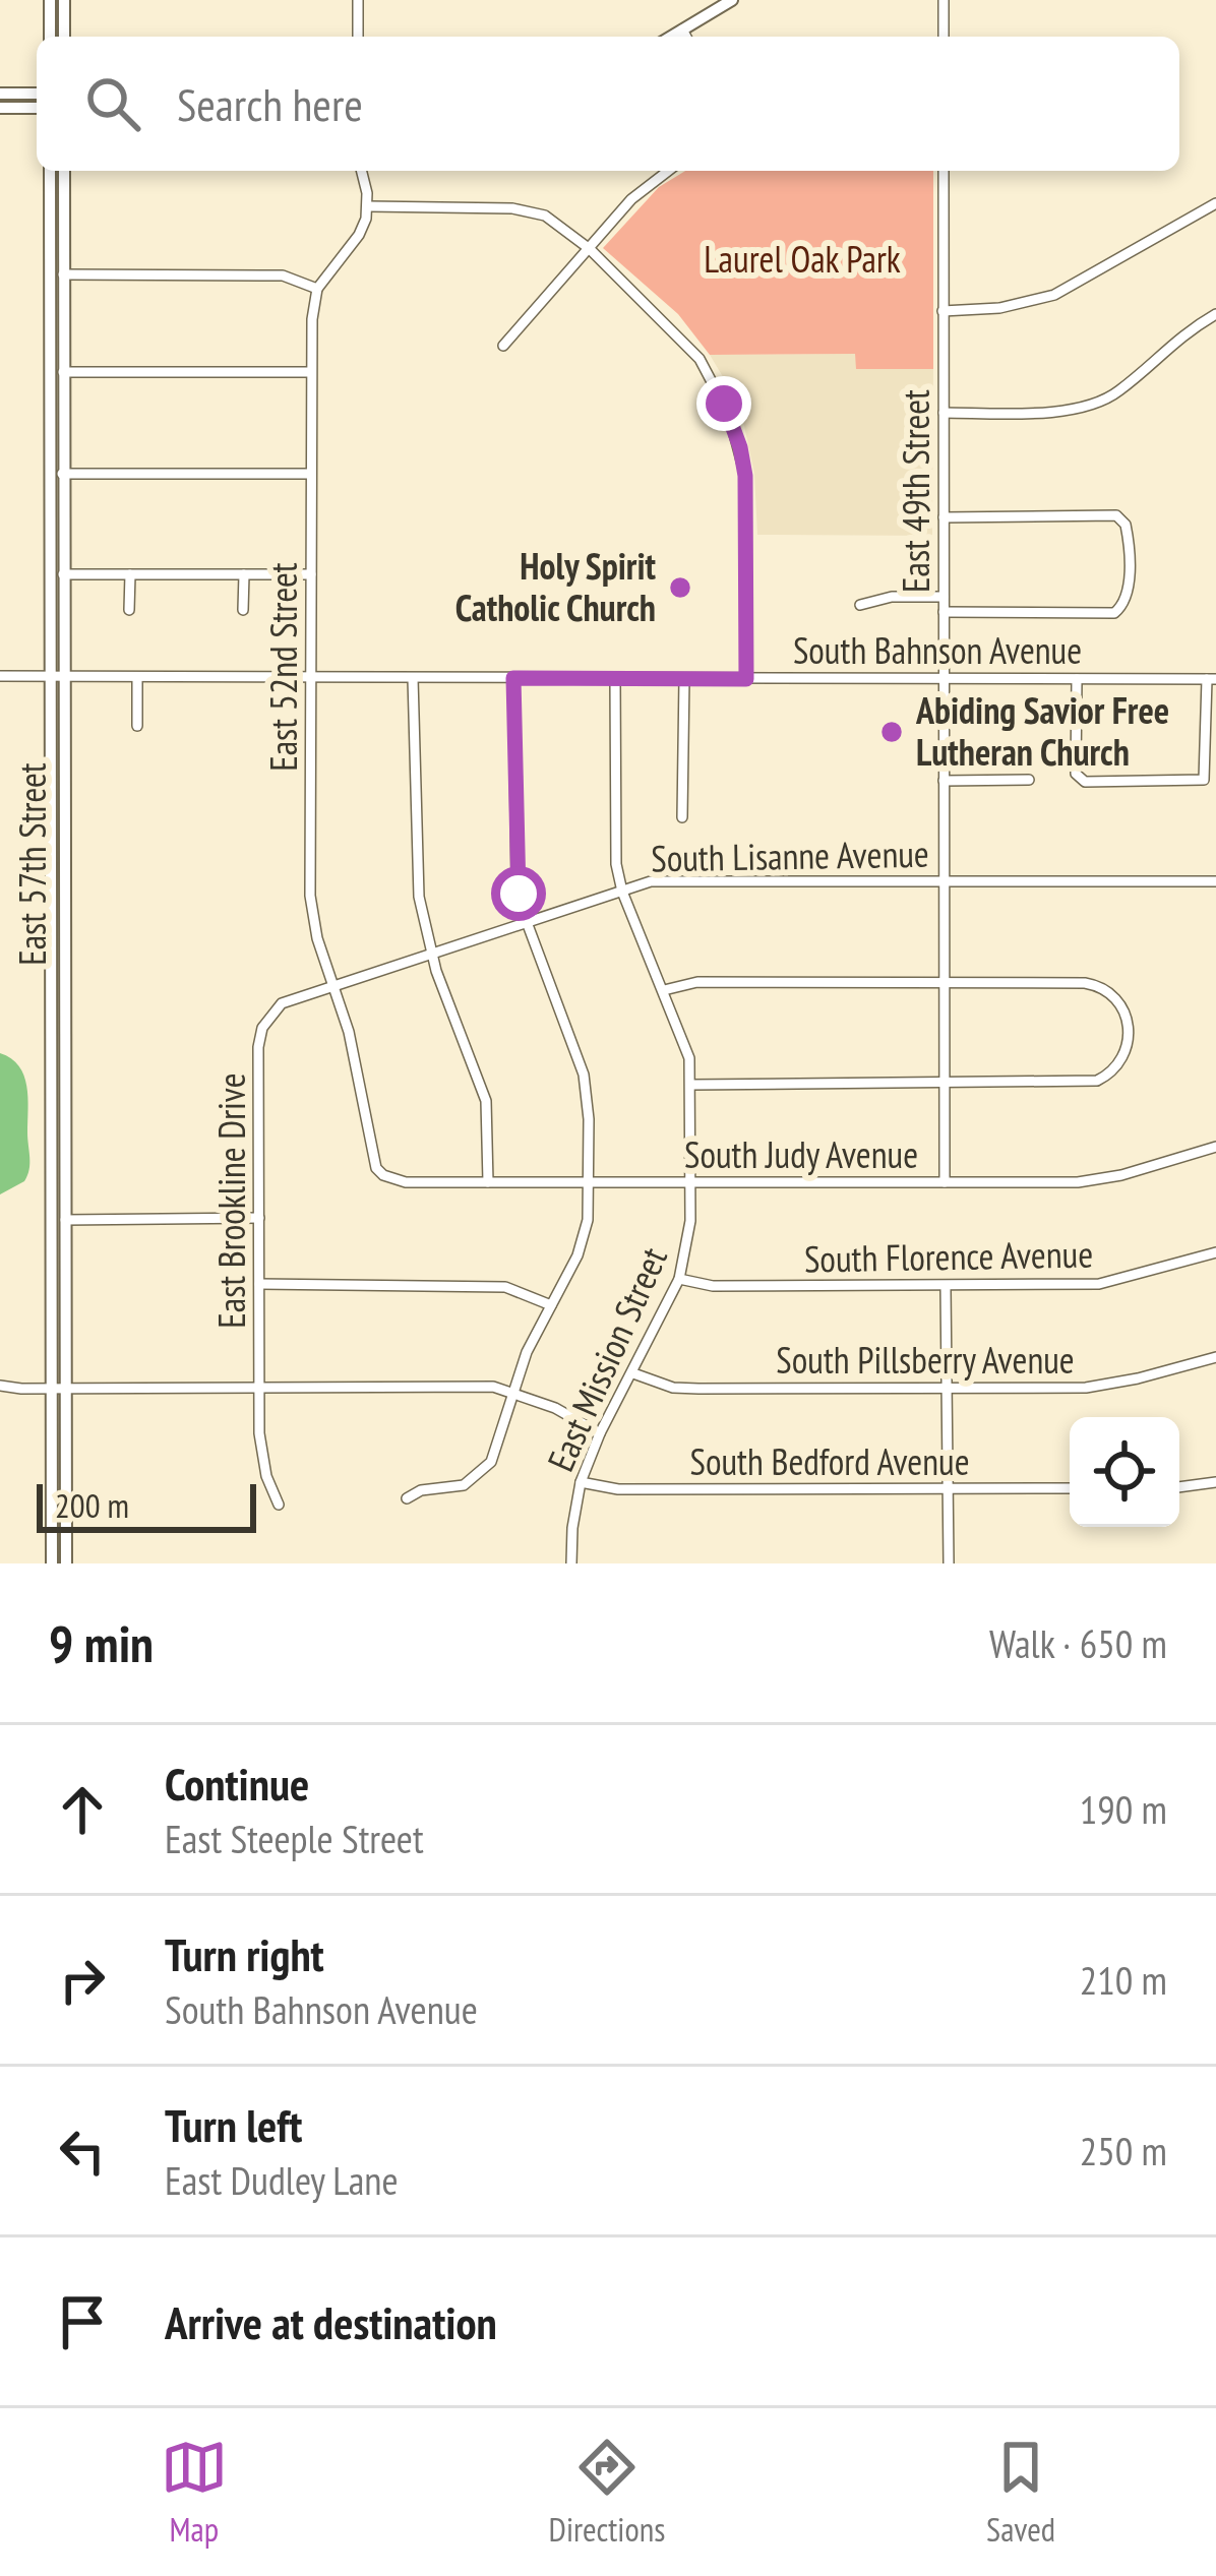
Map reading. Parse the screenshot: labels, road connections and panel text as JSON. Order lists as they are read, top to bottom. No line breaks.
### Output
{"streets":{"main road":["East 57th Street"],"street":["East 49th Street","South Bahnson Avenue","East 52nd Street","South Lisanne Avenue","South Judy Avenue","East Brookline Drive","South Florence Avenue","East Mission Street","South Pillsberry Avenue","South Bedford Avenue"]},"crossings":[["East 49th Street","South Bahnson Avenue"],["East 49th Street","South Lisanne Avenue"],["East 49th Street","South Judy Avenue"],["South Bahnson Avenue","East 52nd Street"],["South Bahnson Avenue","East 57th Street"],["South Bahnson Avenue","East Mission Street"],["East 52nd Street","South Judy Avenue"],["East 52nd Street","East Brookline Drive"],["South Lisanne Avenue","East Brookline Drive"],["South Lisanne Avenue","East Mission Street"],["South Judy Avenue","East Mission Street"],["South Florence Avenue","East Mission Street"],["East Mission Street","South Pillsberry Avenue"],["East Mission Street","South Bedford Avenue"]],"parks":["Laurel Oak Park"],"places":["Holy Spirit Catholic Church","Abiding Savior Free Lutheran Church"],"scale_bar":"200 m","page":{"search":"Search here","scale":"200 m","heading":["9 min","Walk · 650 m"],"list":[["Continue","East Steeple Street","190 m"],["Turn right","South Bahnson Avenue","210 m"],["Turn left","East Dudley Lane","250 m"],"Arrive at destination"],"nav":["Map","Directions","Saved"]}}
